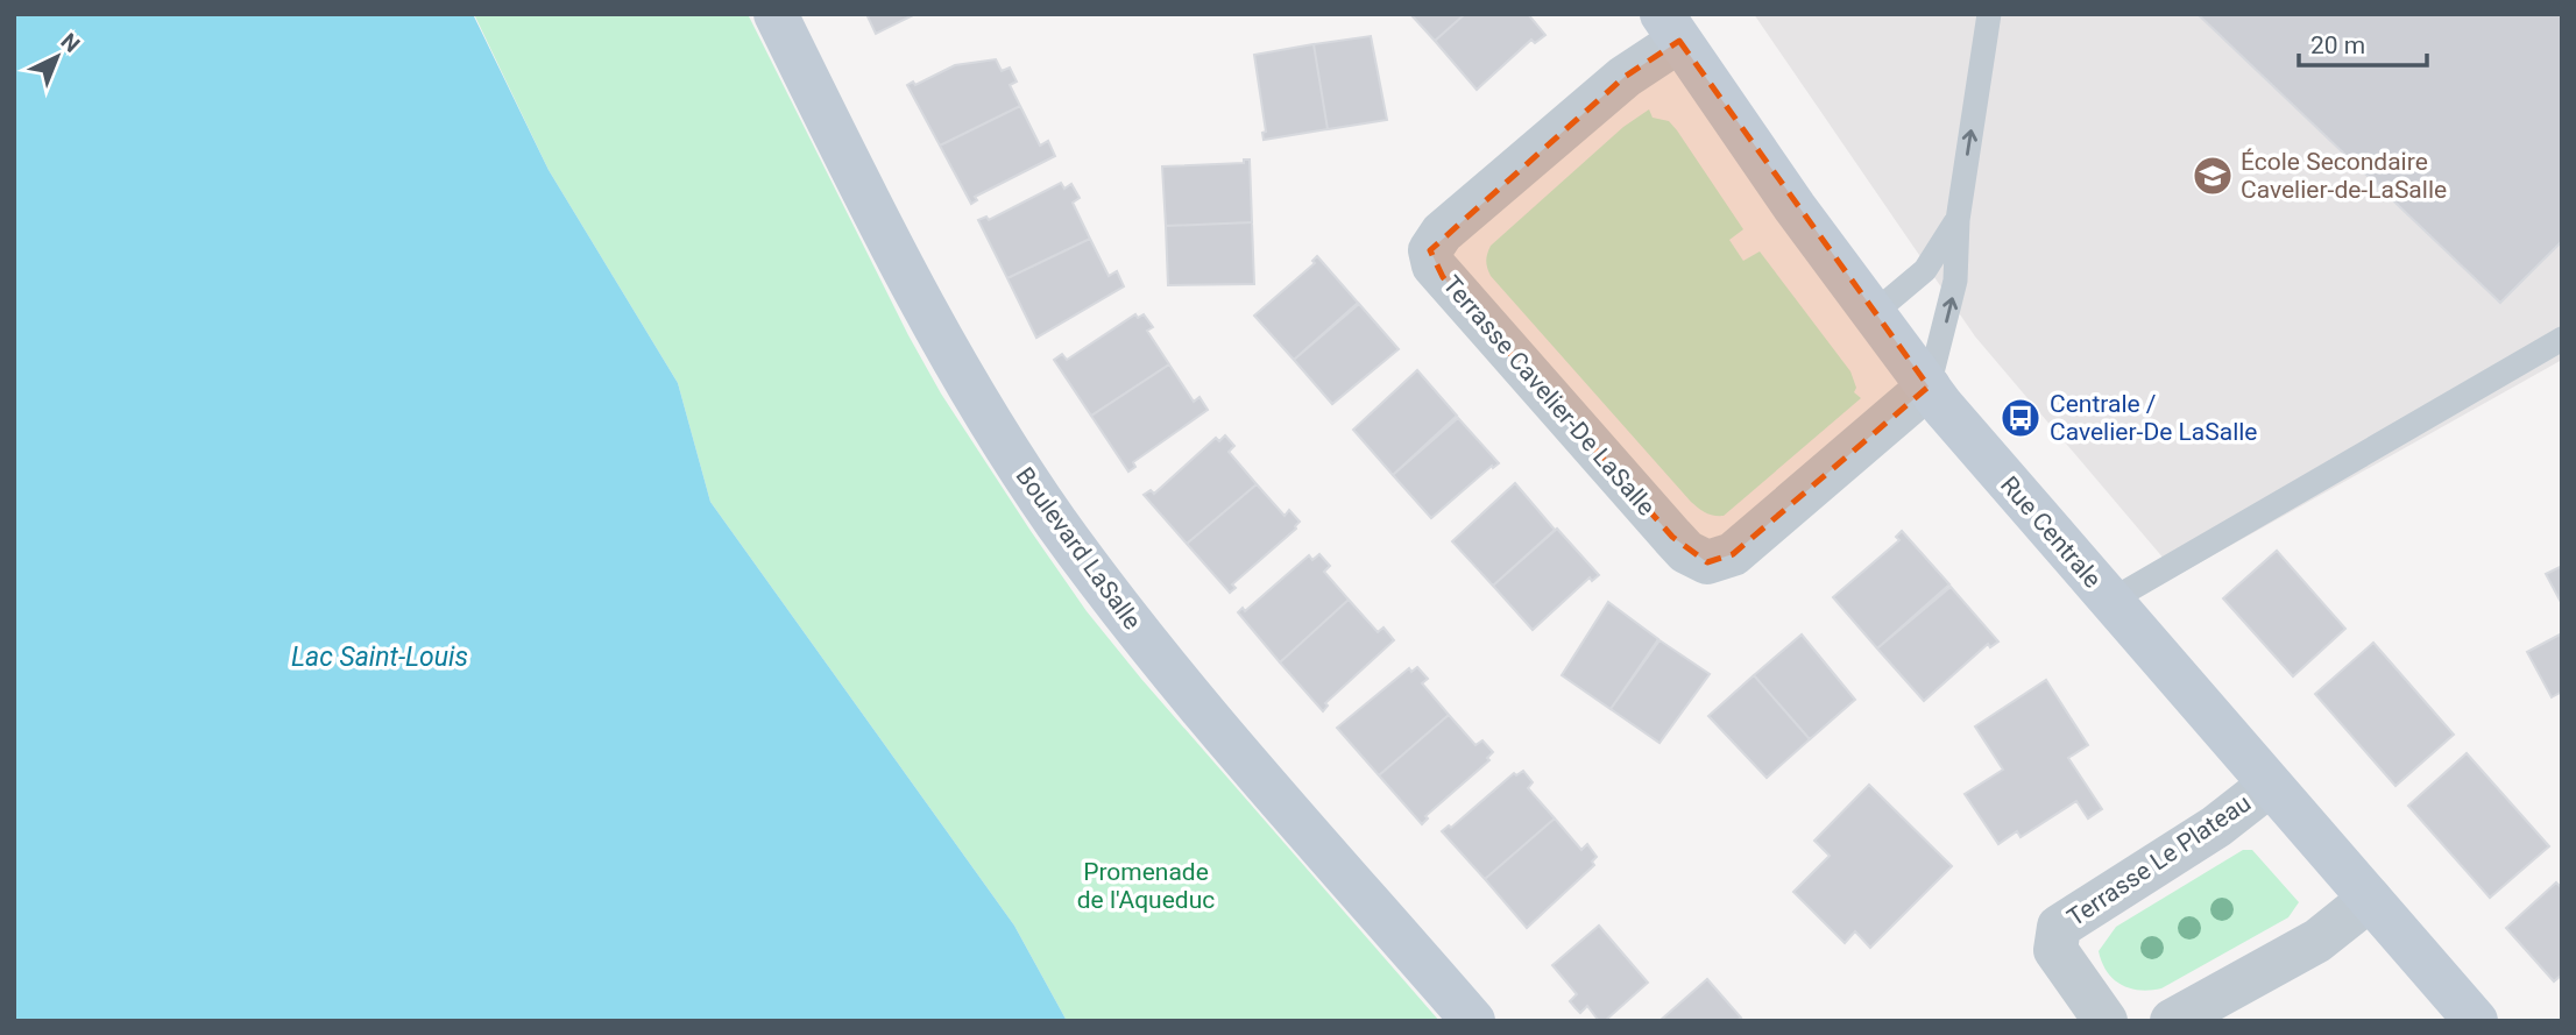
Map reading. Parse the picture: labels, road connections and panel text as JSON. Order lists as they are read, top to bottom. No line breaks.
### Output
{"streets":{"street":["Terrasse Cavelier-De LaSalle","Rue Centrale","Boulevard LaSalle","Terrasse Le Plateau"]},"crossings":[["Terrasse Cavelier-De LaSalle","Rue Centrale"],["Rue Centrale","Terrasse Le Plateau"]],"water":["Lac Saint-Louis"],"parks":["Promenade de l'Aqueduc"],"places":{"school or university":["École Secondaire Cavelier-de-LaSalle"],"bus stop":["Centrale / Cavelier-De LaSalle"]},"scale_bar":"20 m","north":"top right"}
